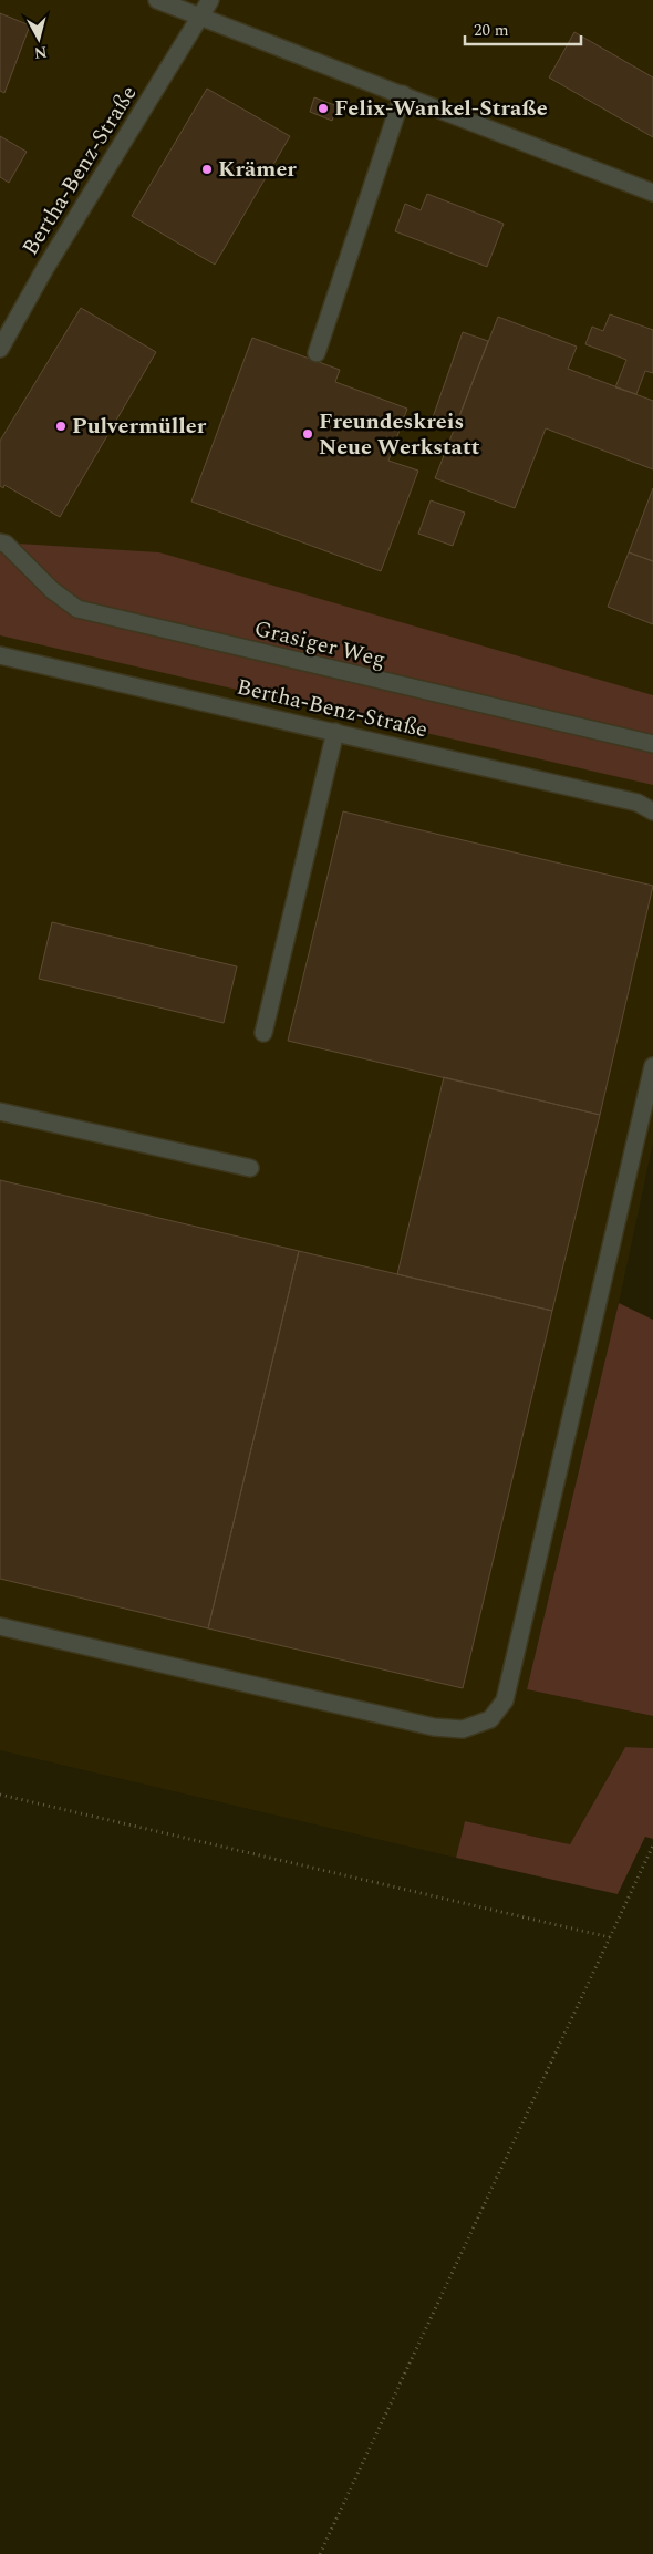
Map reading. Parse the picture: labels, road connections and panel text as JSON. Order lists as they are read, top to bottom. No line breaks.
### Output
{"streets":{"street":["Bertha-Benz-Straße","Grasiger Weg"]},"places":["Felix-Wankel-Straße","Krämer","Pulvermüller","Freundeskreis Neue Werkstatt"],"scale_bar":"20 m","north":"bottom"}
